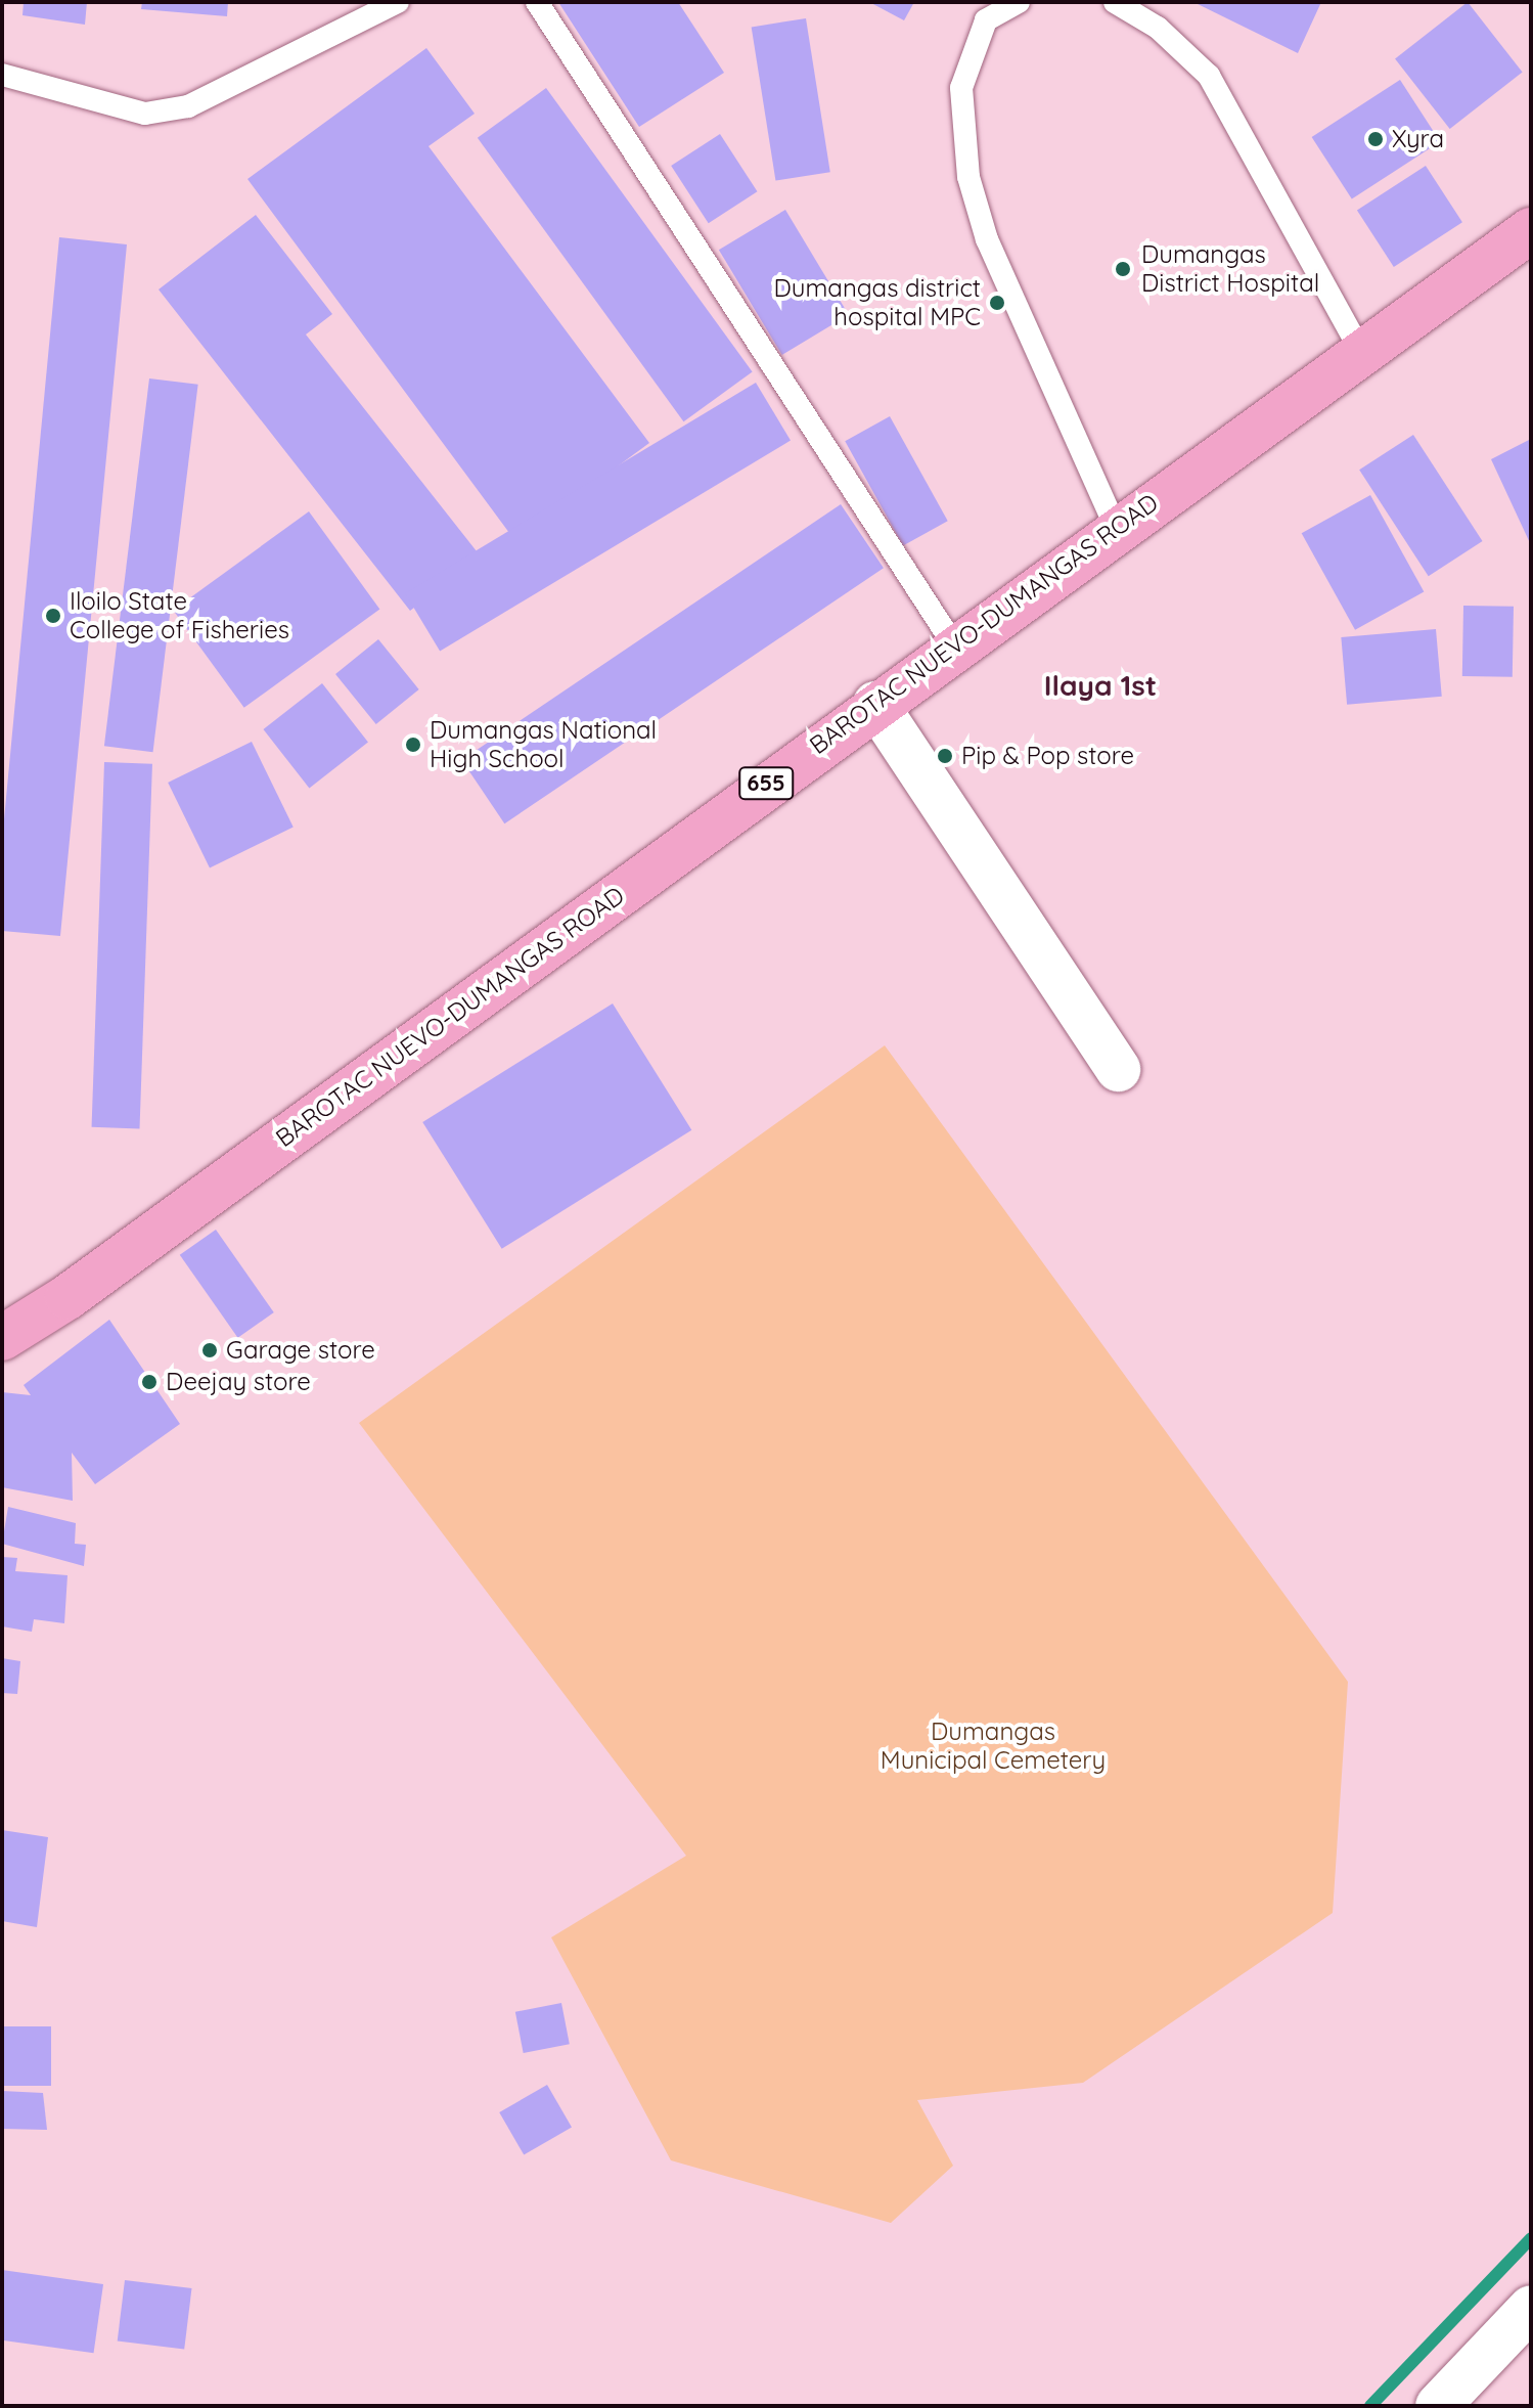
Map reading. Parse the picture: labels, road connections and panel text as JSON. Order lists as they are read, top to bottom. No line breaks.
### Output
{"streets":{"main road":["BAROTAC NUEVO-DUMANGAS ROAD","655"]},"districts":["Ilaya 1st"],"parks":["Dumangas Municipal Cemetery"],"places":["Xyra","Dumangas District Hospital","Dumangas district hospital MPC","Iloilo State College of Fisheries","Dumangas National High School","Pip & Pop store","Garage store","Deejay store"]}
